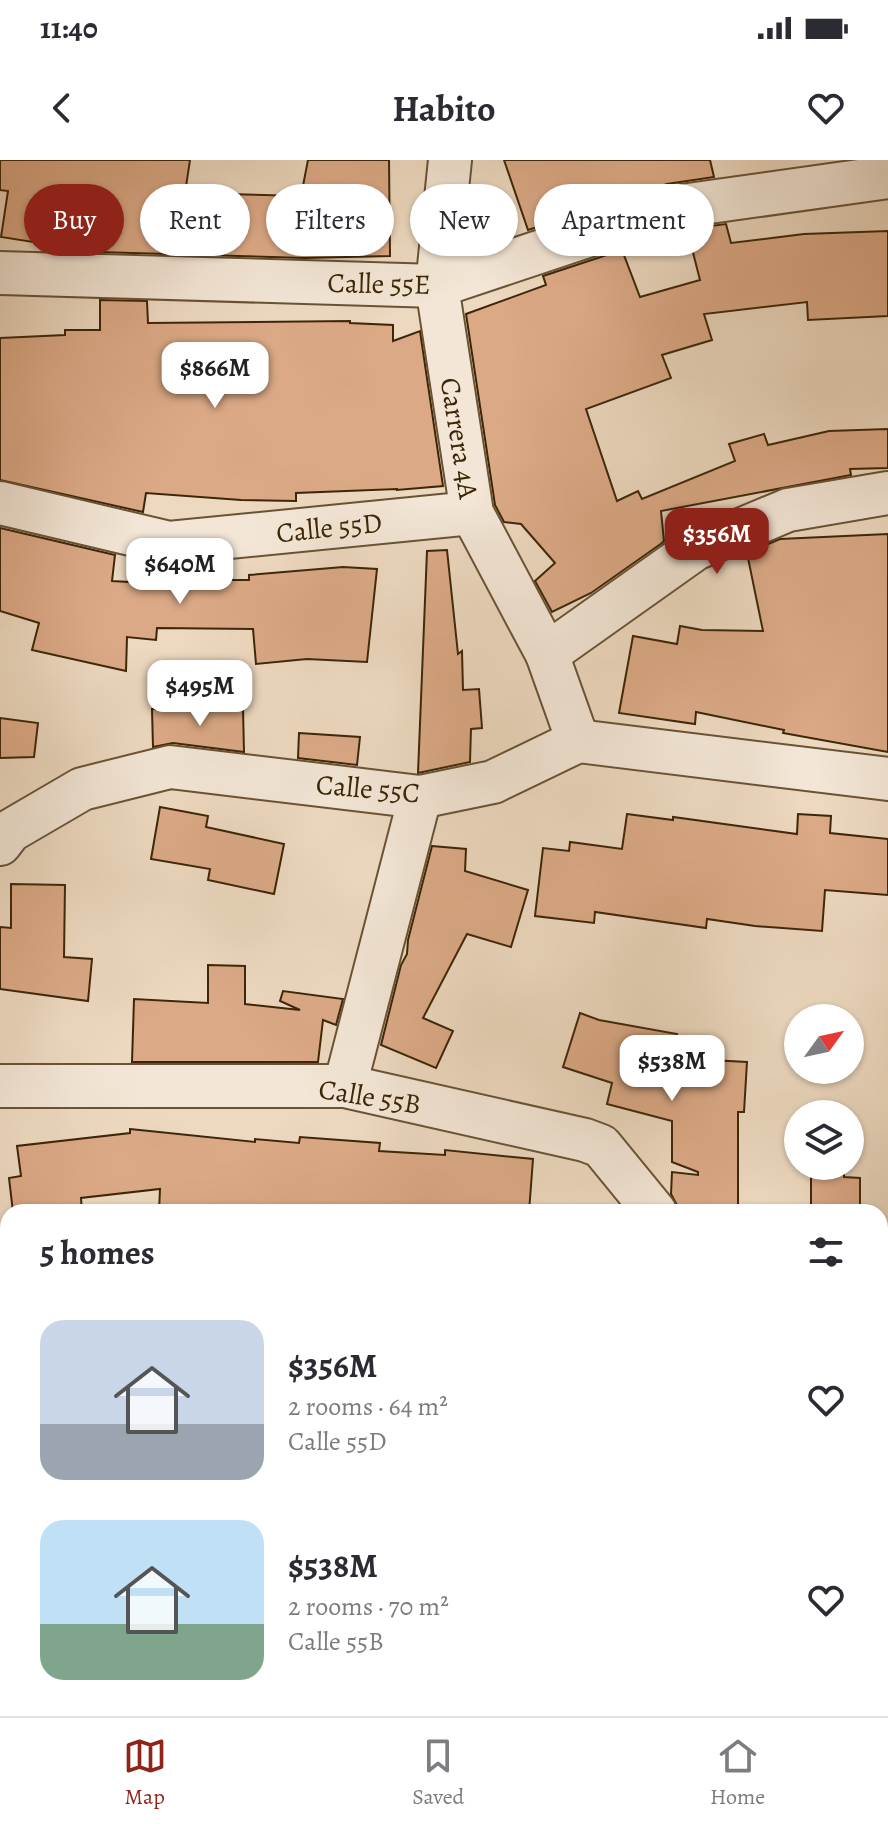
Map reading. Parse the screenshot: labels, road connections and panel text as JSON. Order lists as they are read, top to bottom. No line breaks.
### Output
{"streets":{"street":["Calle 55E","Carrera 4A","Calle 55D","Calle 55C","Calle 55B"]},"crossings":[["Calle 55E","Carrera 4A"],["Carrera 4A","Calle 55D"],["Carrera 4A","Calle 55C"]],"north":"top right","page":{"status":"11:40","header":"Habito","chip":["Buy","Rent","Filters","New","Apartment"],"price":["$866M","$356M","$640M","$495M","$538M"],"heading":"5 homes","list":[{"name":"$356M","note":"2 rooms · 64 m² · Calle 55D"},{"name":"$538M","note":"2 rooms · 70 m² · Calle 55B"}],"tabs":["Map","Saved","Home"]}}
